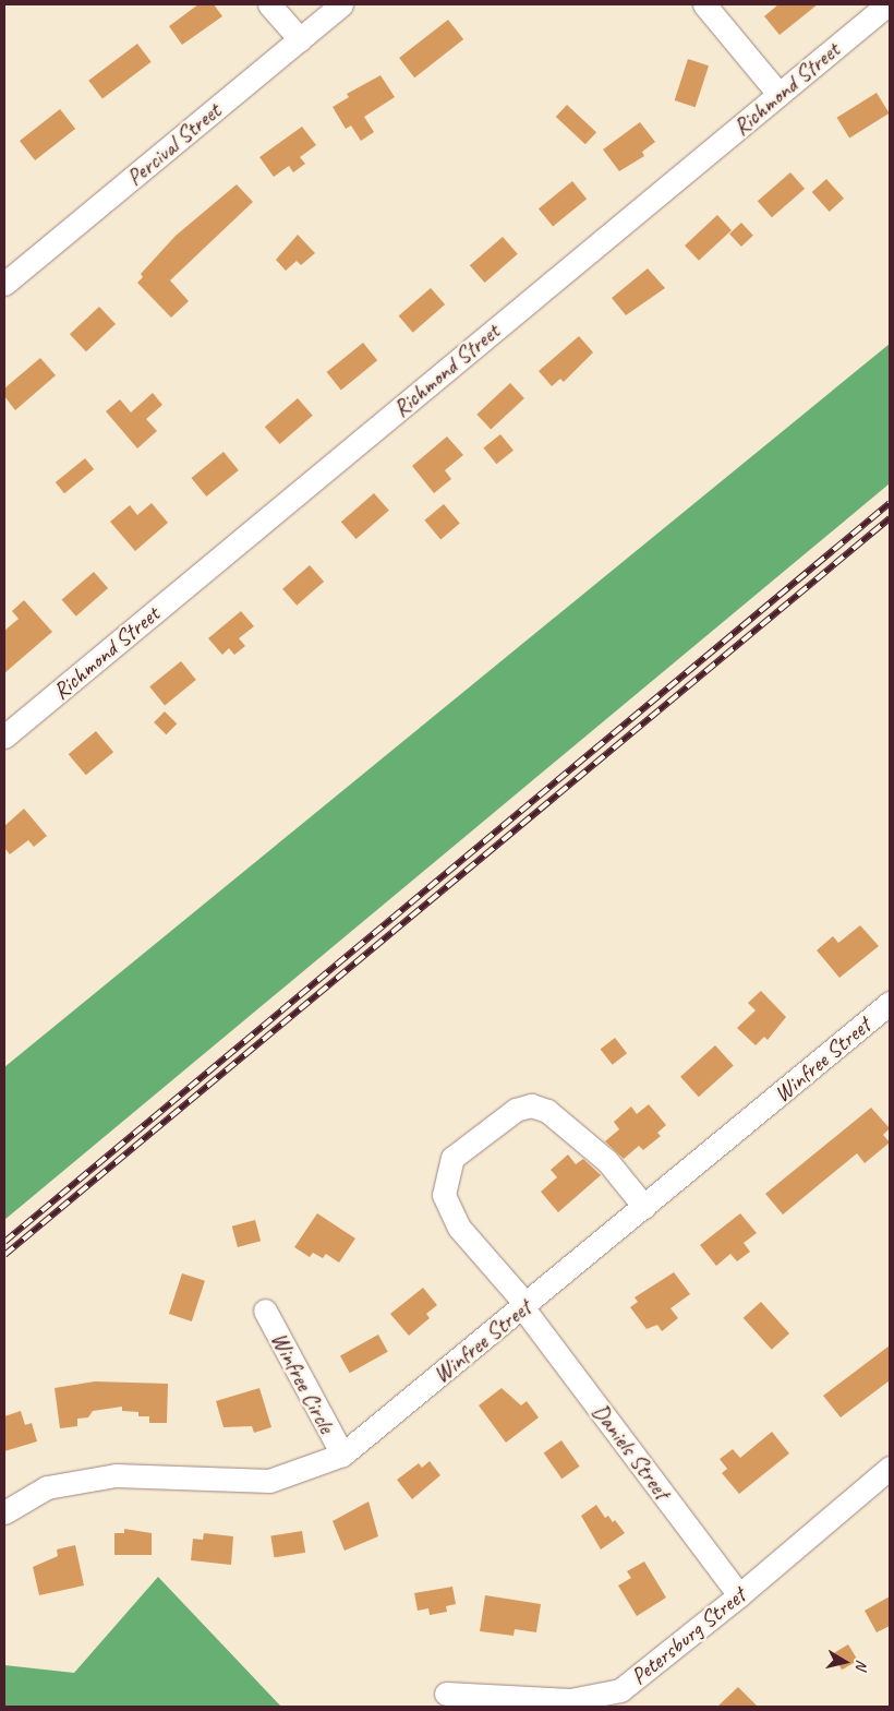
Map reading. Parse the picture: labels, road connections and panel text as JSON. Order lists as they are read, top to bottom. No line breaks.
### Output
{"streets":{"street":["Richmond Street","Percival Street","Winfree Street","Winfree Circle","Daniels Street","Petersburg Street"]},"crossings":[["Winfree Street","Winfree Circle"],["Winfree Street","Daniels Street"],["Daniels Street","Petersburg Street"]],"north":"right"}
